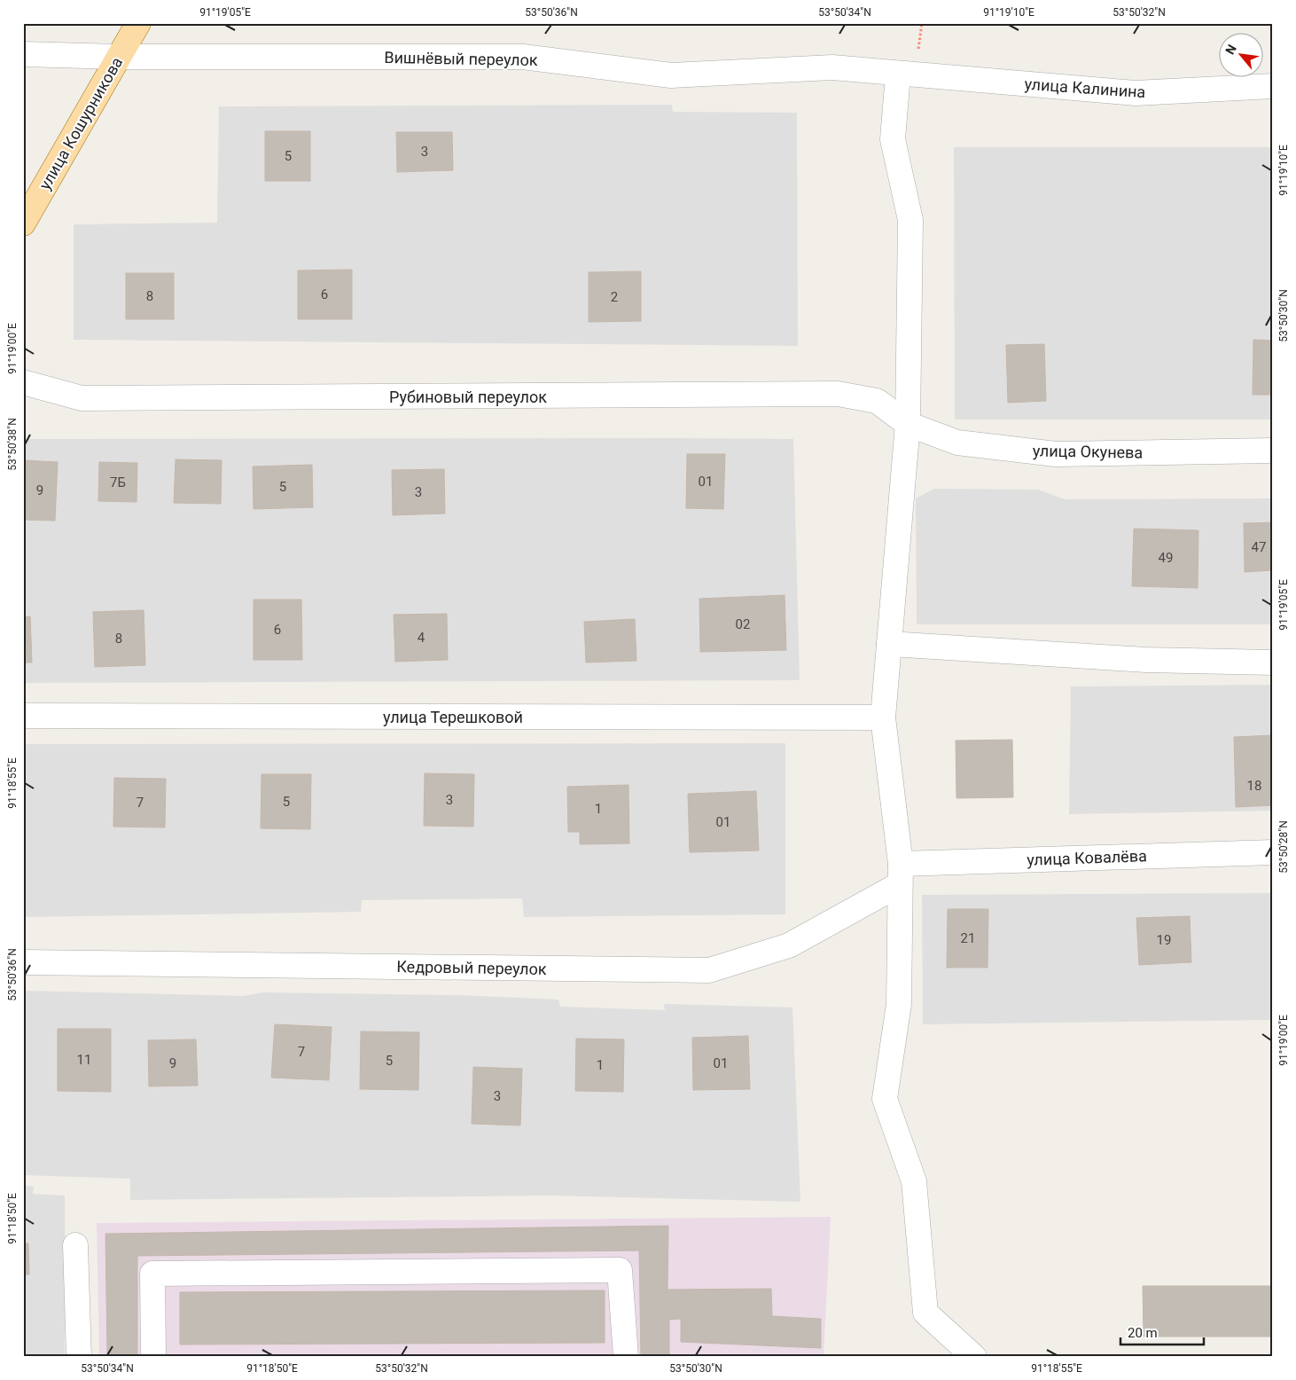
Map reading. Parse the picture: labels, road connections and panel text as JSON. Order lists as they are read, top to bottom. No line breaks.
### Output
{"streets":{"main road":["улица Кошурникова"],"street":["Вишнёвый переулок","улица Калинина","Рубиновый переулок","улица Окунева","улица Терешковой","улица Ковалёва","Кедровый переулок"]},"crossings":[["Вишнёвый переулок","улица Калинина"],["Вишнёвый переулок","улица Кошурникова"],["Рубиновый переулок","улица Окунева"],["улица Ковалёва","Кедровый переулок"]],"house_numbers":["3","5","6","8","2","01","7Б","5","9","3","47","49","02","6","4","8","18","3","5","7","1","01","21","19","7","11","5","9","01","1","3"],"scale_bar":"20 m","north":"top left","coordinates":["91°19'05\"E","53°50'36\"N","53°50'34\"N","91°19'10\"E","53°50'32\"N","53°50'30\"N","91°19'00\"E","53°50'38\"N","91°18'55\"E","53°50'28\"N","91°18'50\"E"]}
